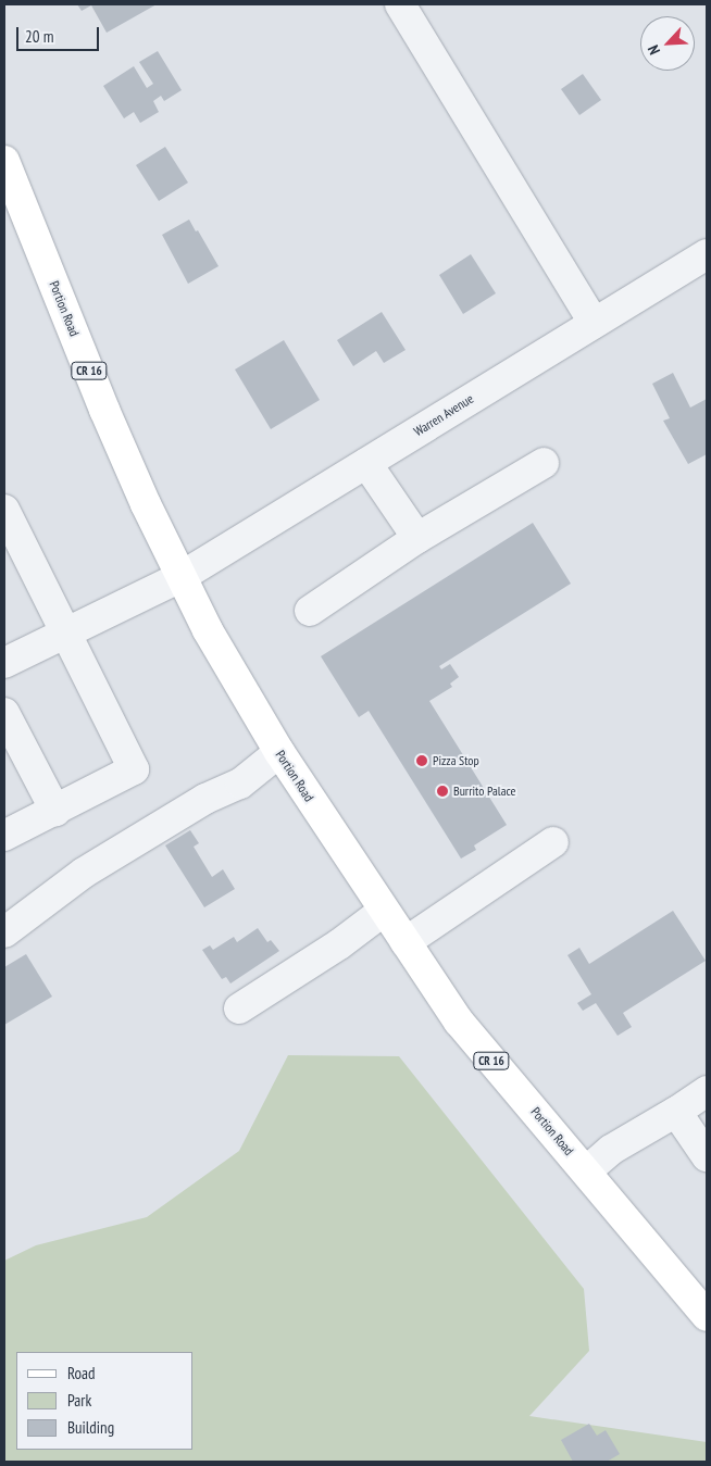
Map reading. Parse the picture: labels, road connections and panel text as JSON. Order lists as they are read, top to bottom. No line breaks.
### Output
{"streets":{"main road":["Portion Road","CR 16"],"street":["Warren Avenue"]},"crossings":[["Portion Road","Warren Avenue"]],"places":["Pizza Stop","Burrito Palace"],"legend":["Road","Park","Building"],"scale_bar":"20 m","north":"bottom left"}
